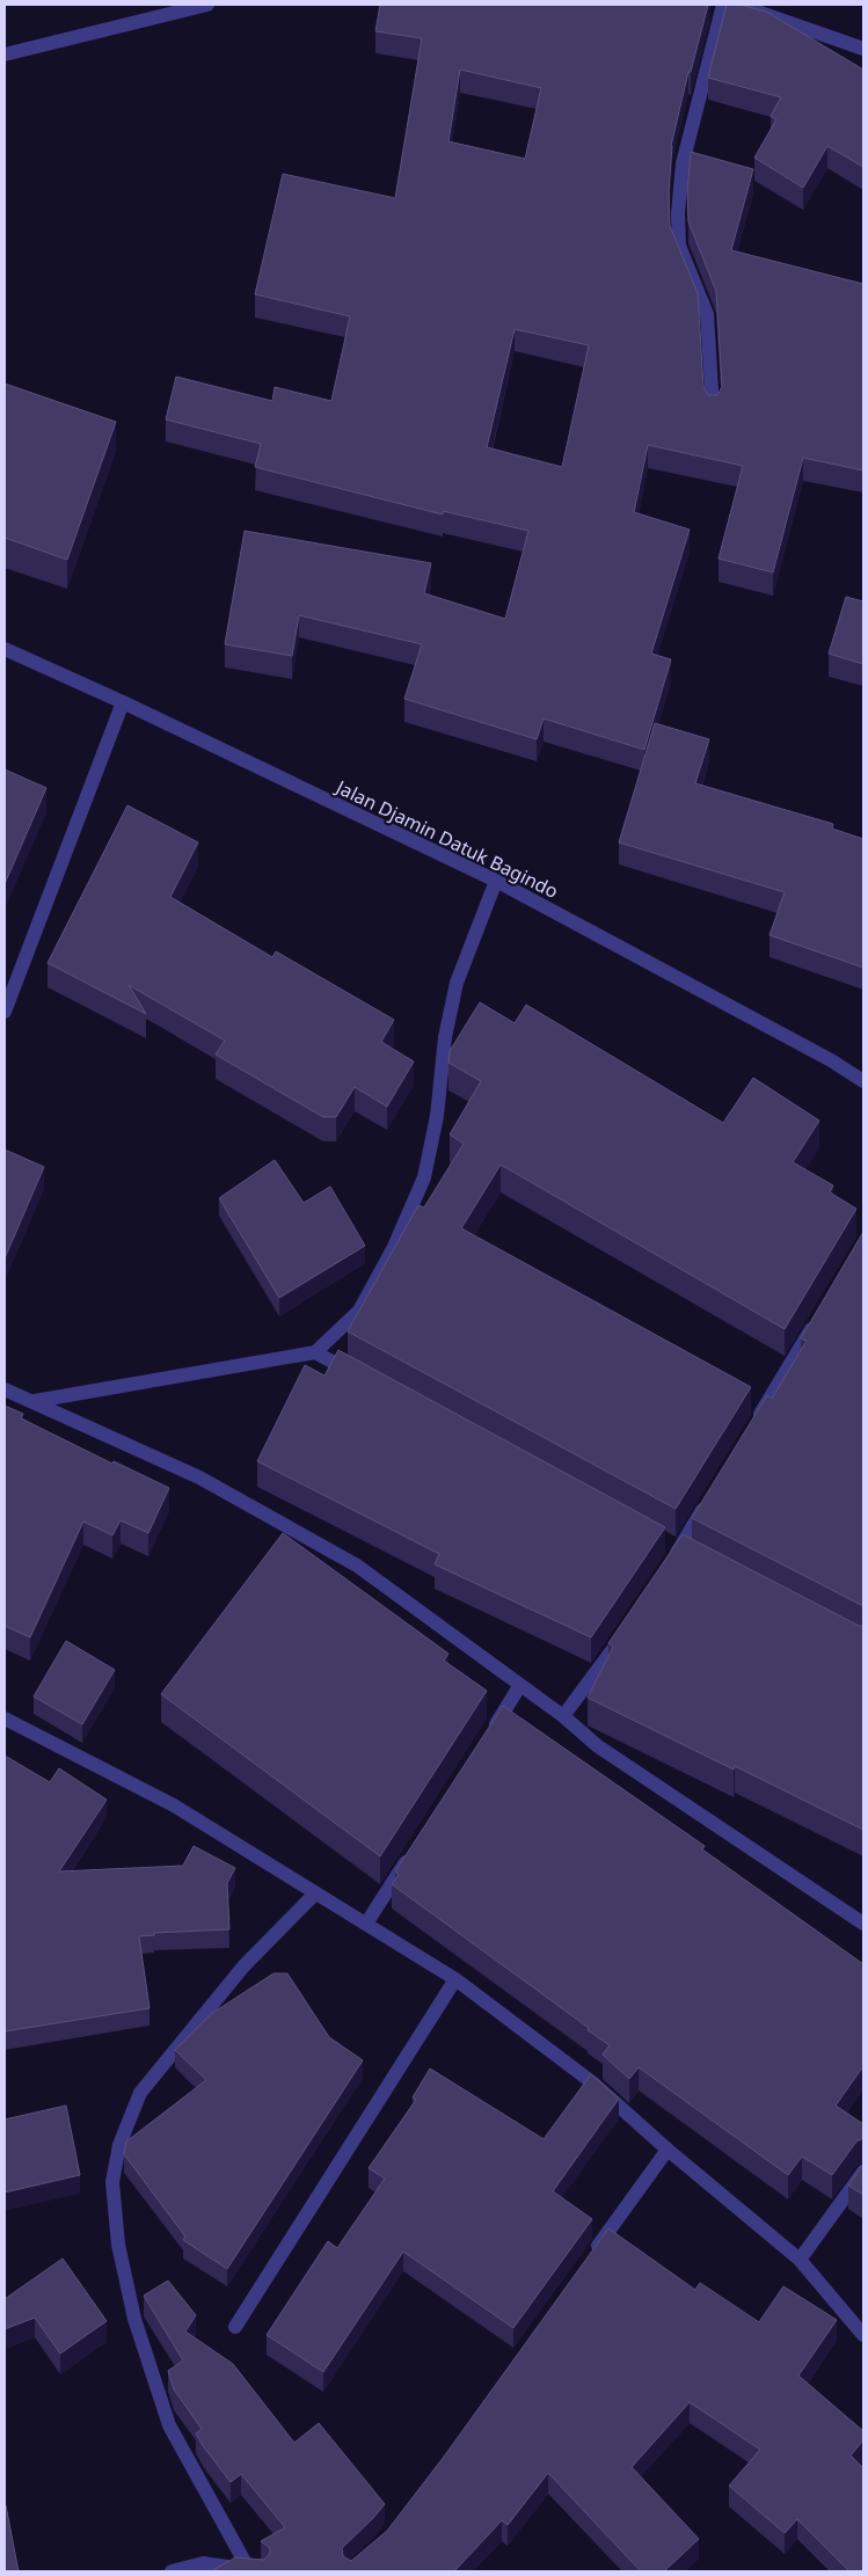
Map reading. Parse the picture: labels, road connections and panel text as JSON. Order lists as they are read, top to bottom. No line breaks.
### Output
{"streets":{"street":["Jalan Djamin Datuk Bagindo"]}}
